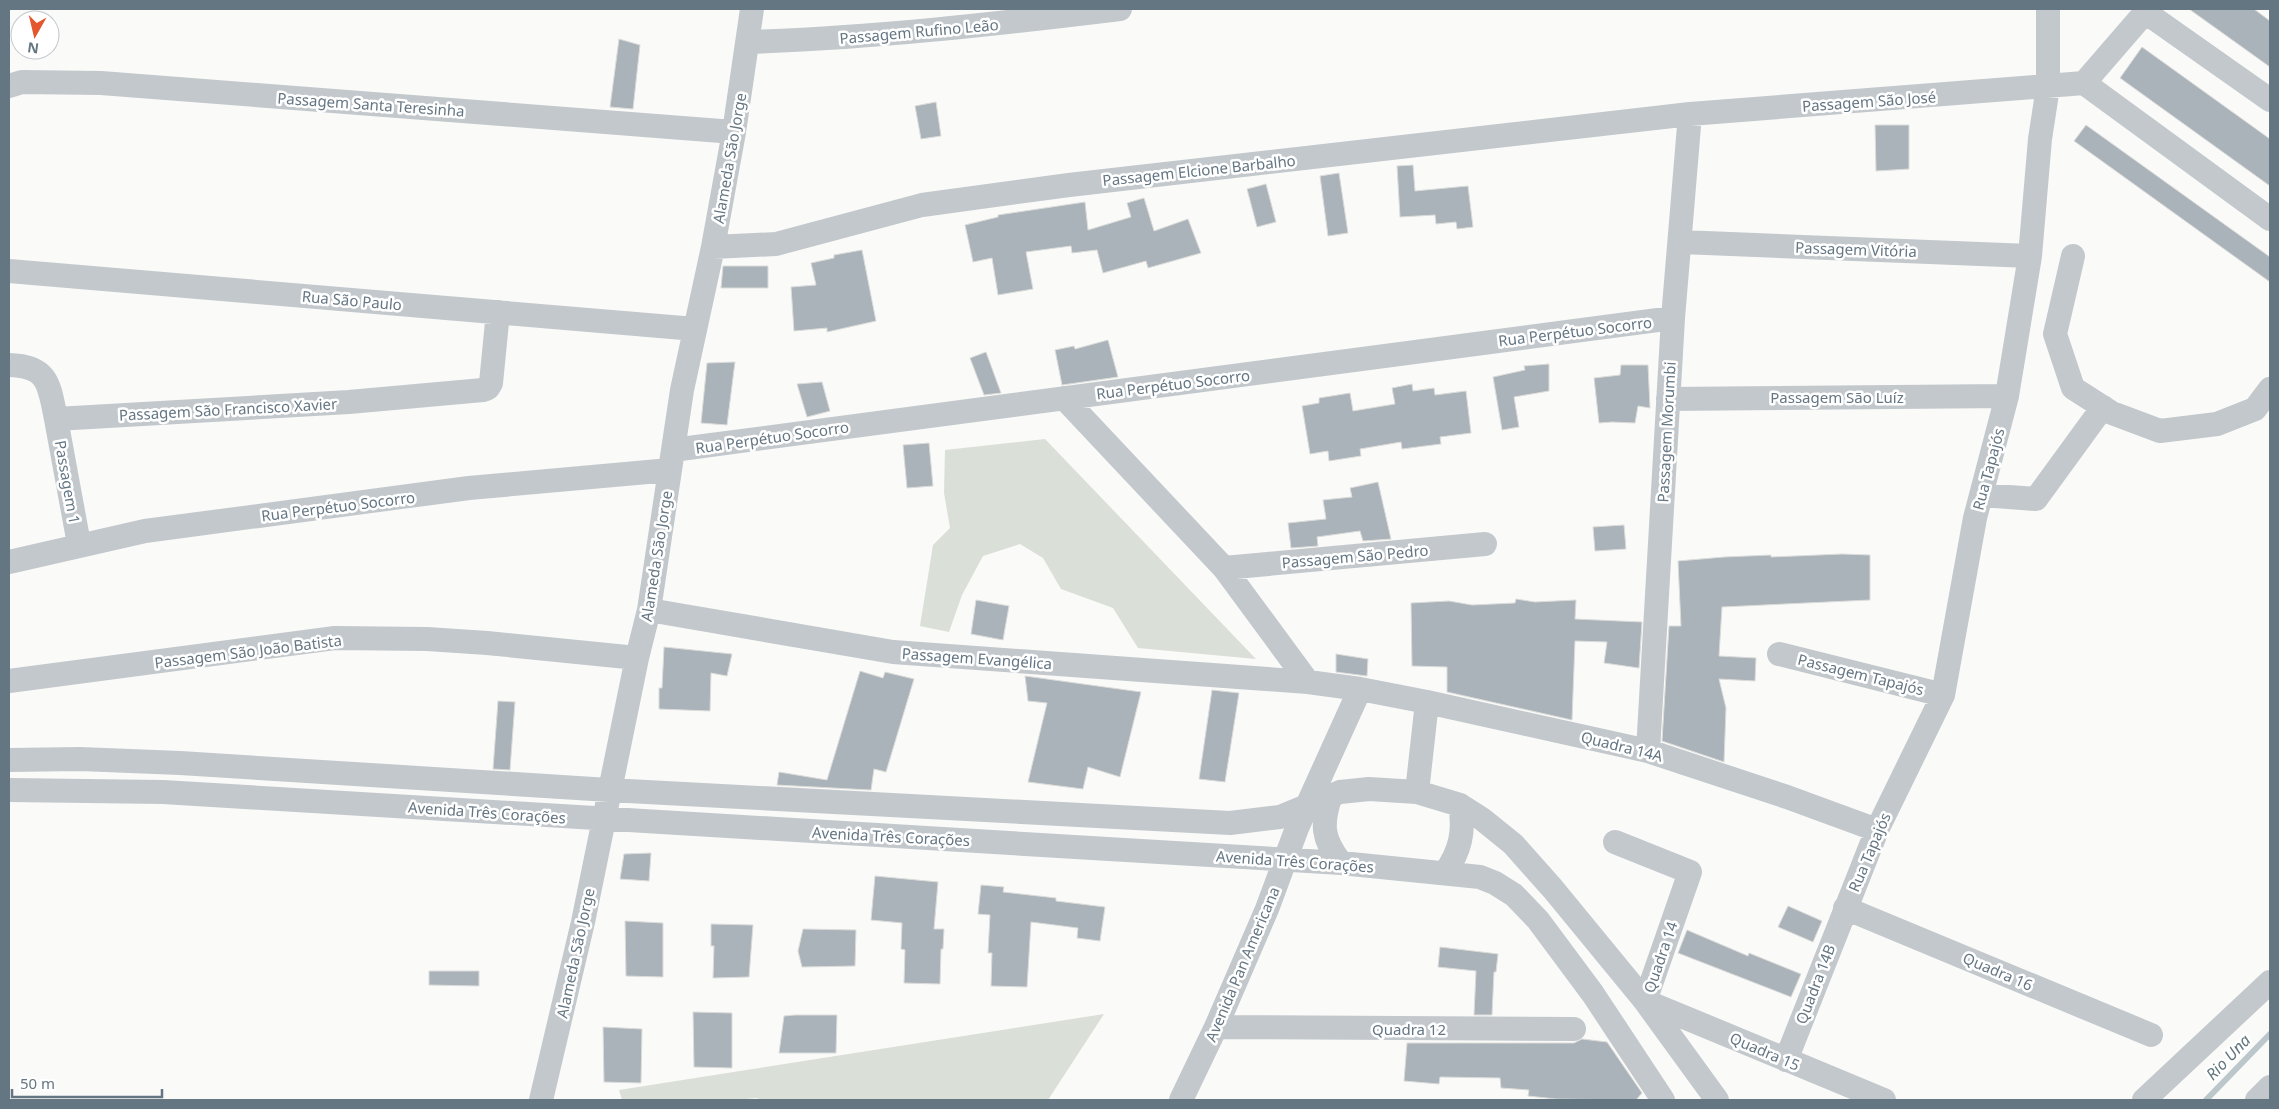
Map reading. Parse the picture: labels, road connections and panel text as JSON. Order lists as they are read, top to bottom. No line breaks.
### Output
{"streets":{"street":["Passagem Rufino Leão","Passagem São José","Passagem Santa Teresinha","Alameda São Jorge","Passagem Elcione Barbalho","Passagem Vitória","Rua São Paulo","Rua Perpétuo Socorro","Passagem São Luíz","Passagem São Francisco Xavier","Passagem Morumbi","Rua Tapajós","Passagem 1","Passagem São Pedro","Passagem São João Batista","Passagem Evangélica","Passagem Tapajós","Quadra 14A","Avenida Três Corações","Quadra 14","Avenida Pan Americana","Quadra 16","Quadra 14B","Quadra 12","Quadra 15"]},"crossings":[["Passagem Rufino Leão","Alameda São Jorge"],["Passagem São José","Passagem Elcione Barbalho"],["Passagem São José","Passagem Morumbi"],["Passagem São José","Rua Tapajós"],["Passagem Santa Teresinha","Alameda São Jorge"],["Alameda São Jorge","Passagem Elcione Barbalho"],["Alameda São Jorge","Rua São Paulo"],["Alameda São Jorge","Rua Perpétuo Socorro"],["Alameda São Jorge","Passagem São João Batista"],["Alameda São Jorge","Passagem Evangélica"],["Alameda São Jorge","Avenida Três Corações"],["Passagem Elcione Barbalho","Passagem Morumbi"],["Passagem Vitória","Passagem Morumbi"],["Passagem Vitória","Rua Tapajós"],["Rua São Paulo","Passagem São Francisco Xavier"],["Rua Perpétuo Socorro","Passagem Morumbi"],["Rua Perpétuo Socorro","Passagem 1"],["Passagem São Luíz","Passagem Morumbi"],["Passagem São Luíz","Rua Tapajós"],["Passagem São Francisco Xavier","Passagem 1"],["Passagem Morumbi","Quadra 14A"],["Rua Tapajós","Passagem Tapajós"],["Rua Tapajós","Quadra 14A"],["Rua Tapajós","Quadra 16"],["Rua Tapajós","Quadra 14B"],["Passagem Evangélica","Quadra 14A"],["Passagem Evangélica","Avenida Pan Americana"],["Quadra 14A","Avenida Pan Americana"],["Avenida Três Corações","Quadra 14"],["Avenida Três Corações","Avenida Pan Americana"],["Avenida Três Corações","Quadra 15"],["Quadra 14","Quadra 15"],["Avenida Pan Americana","Quadra 12"],["Quadra 16","Quadra 14B"],["Quadra 14B","Quadra 15"]],"water":["Rio Una"],"scale_bar":"50 m","north":"bottom"}
